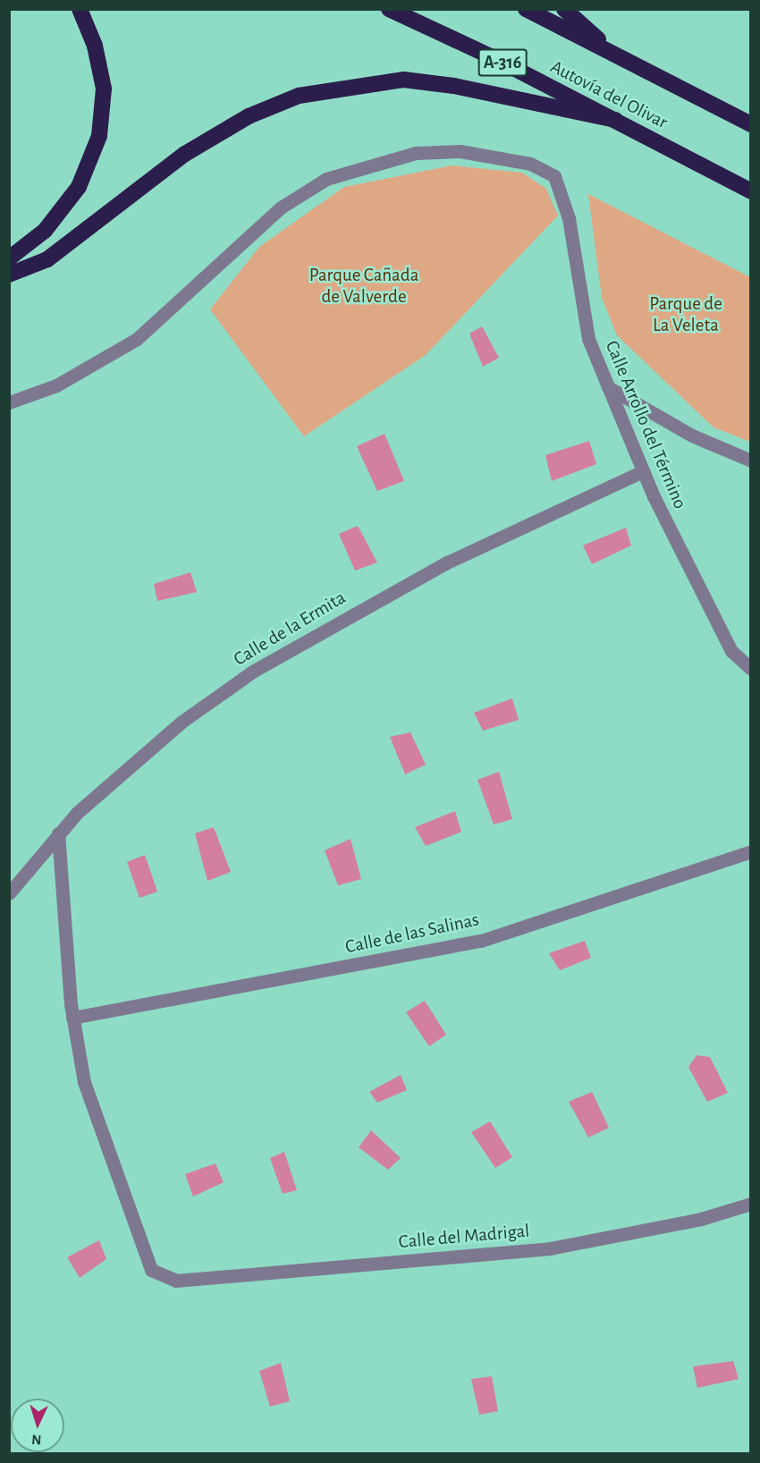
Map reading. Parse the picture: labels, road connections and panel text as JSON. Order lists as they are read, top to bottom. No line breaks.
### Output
{"streets":{"highway":["A-316","Autovía del Olivar"],"street":["Calle Arrollo del Término","Calle de la Ermita","Calle de las Salinas","Calle del Madrigal"]},"crossings":[["Calle Arrollo del Término","Calle de la Ermita"],["Calle de las Salinas","Calle del Madrigal"]],"parks":["Parque Cañada de Valverde","Parque de La Veleta"],"north":"bottom"}
